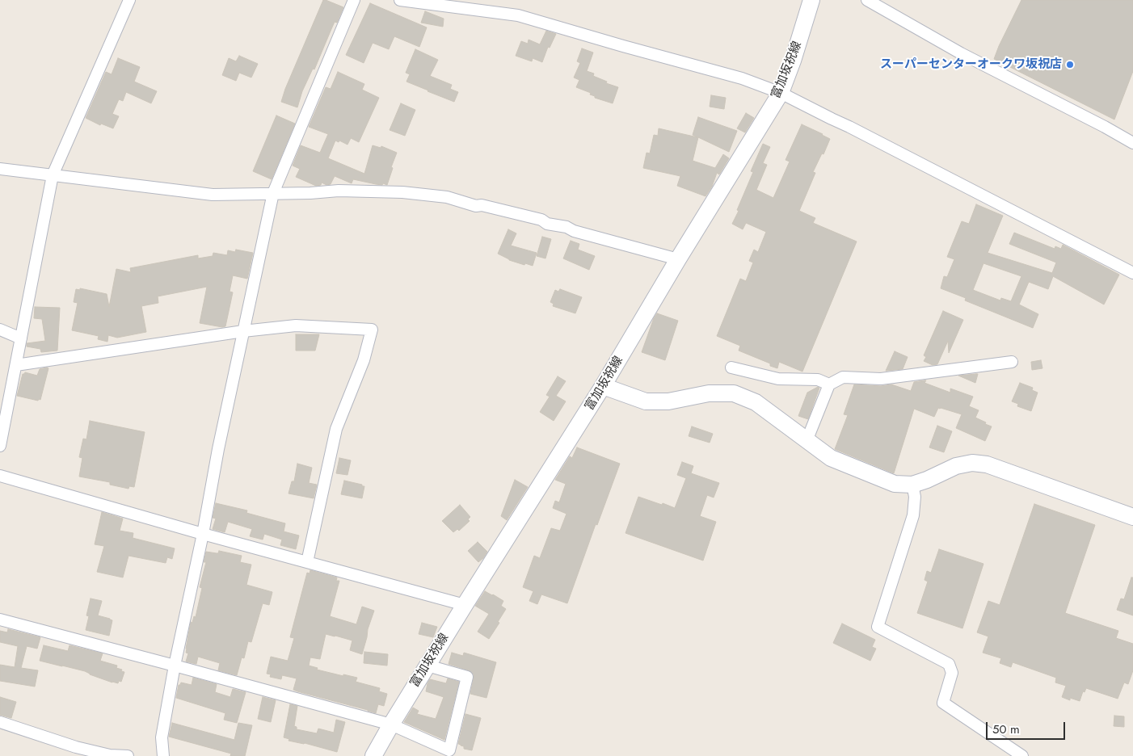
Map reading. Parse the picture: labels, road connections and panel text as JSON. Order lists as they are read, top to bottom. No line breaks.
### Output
{"streets":{"main road":["富加坂祝線"]},"places":["スーパーセンターオークワ坂祝店"],"scale_bar":"50 m"}
